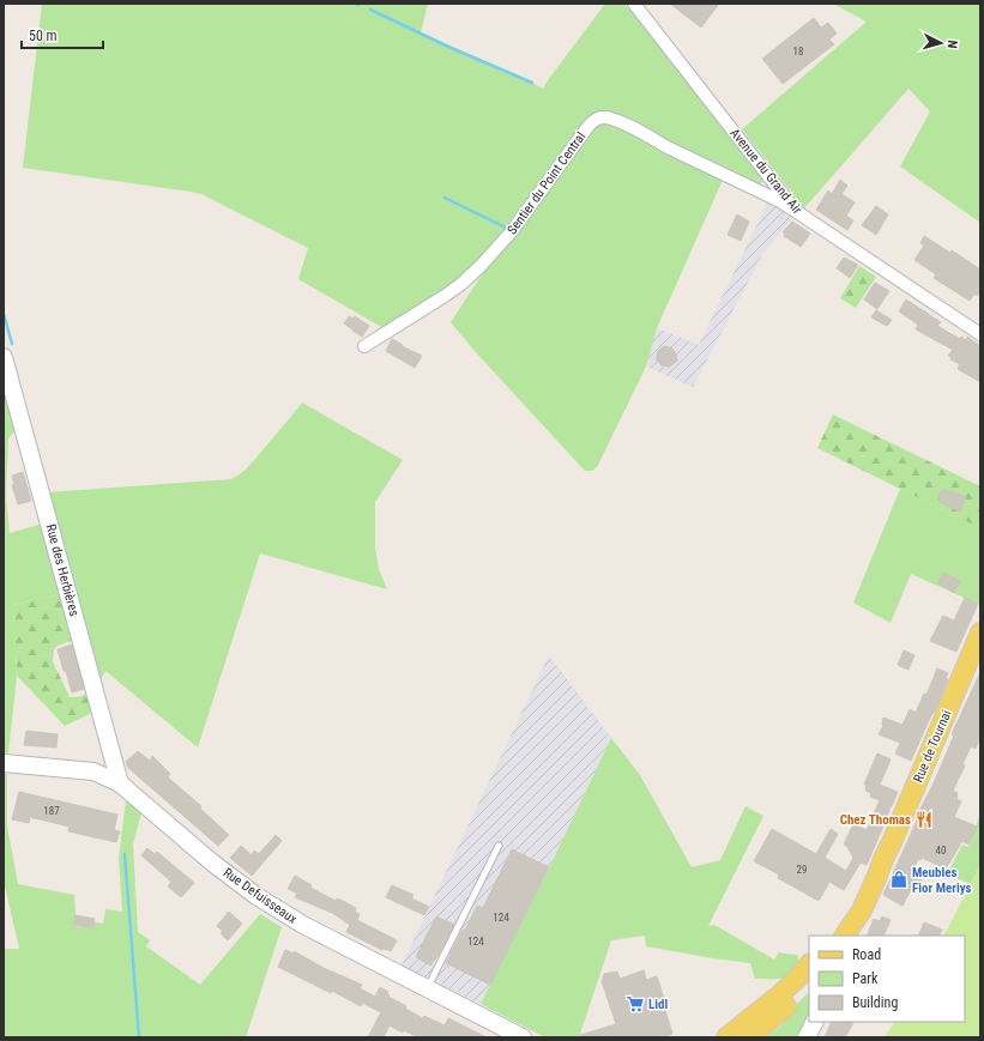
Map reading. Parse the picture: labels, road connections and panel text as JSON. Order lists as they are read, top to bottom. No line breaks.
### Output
{"streets":{"main road":["Rue de Tournai"],"street":["Avenue du Grand Air","Sentier du Point Central","Rue des Herbières","Rue Defuisseaux"]},"crossings":[["Avenue du Grand Air","Sentier du Point Central"],["Rue des Herbières","Rue Defuisseaux"]],"places":{"restaurant":["Chez Thomas"],"shop":["Meubles Fior Meriys"],"supermarket":["Lidl"]},"house_numbers":["18","187","40","29","124","124"],"legend":["Road","Park","Building"],"scale_bar":"50 m","north":"right"}
